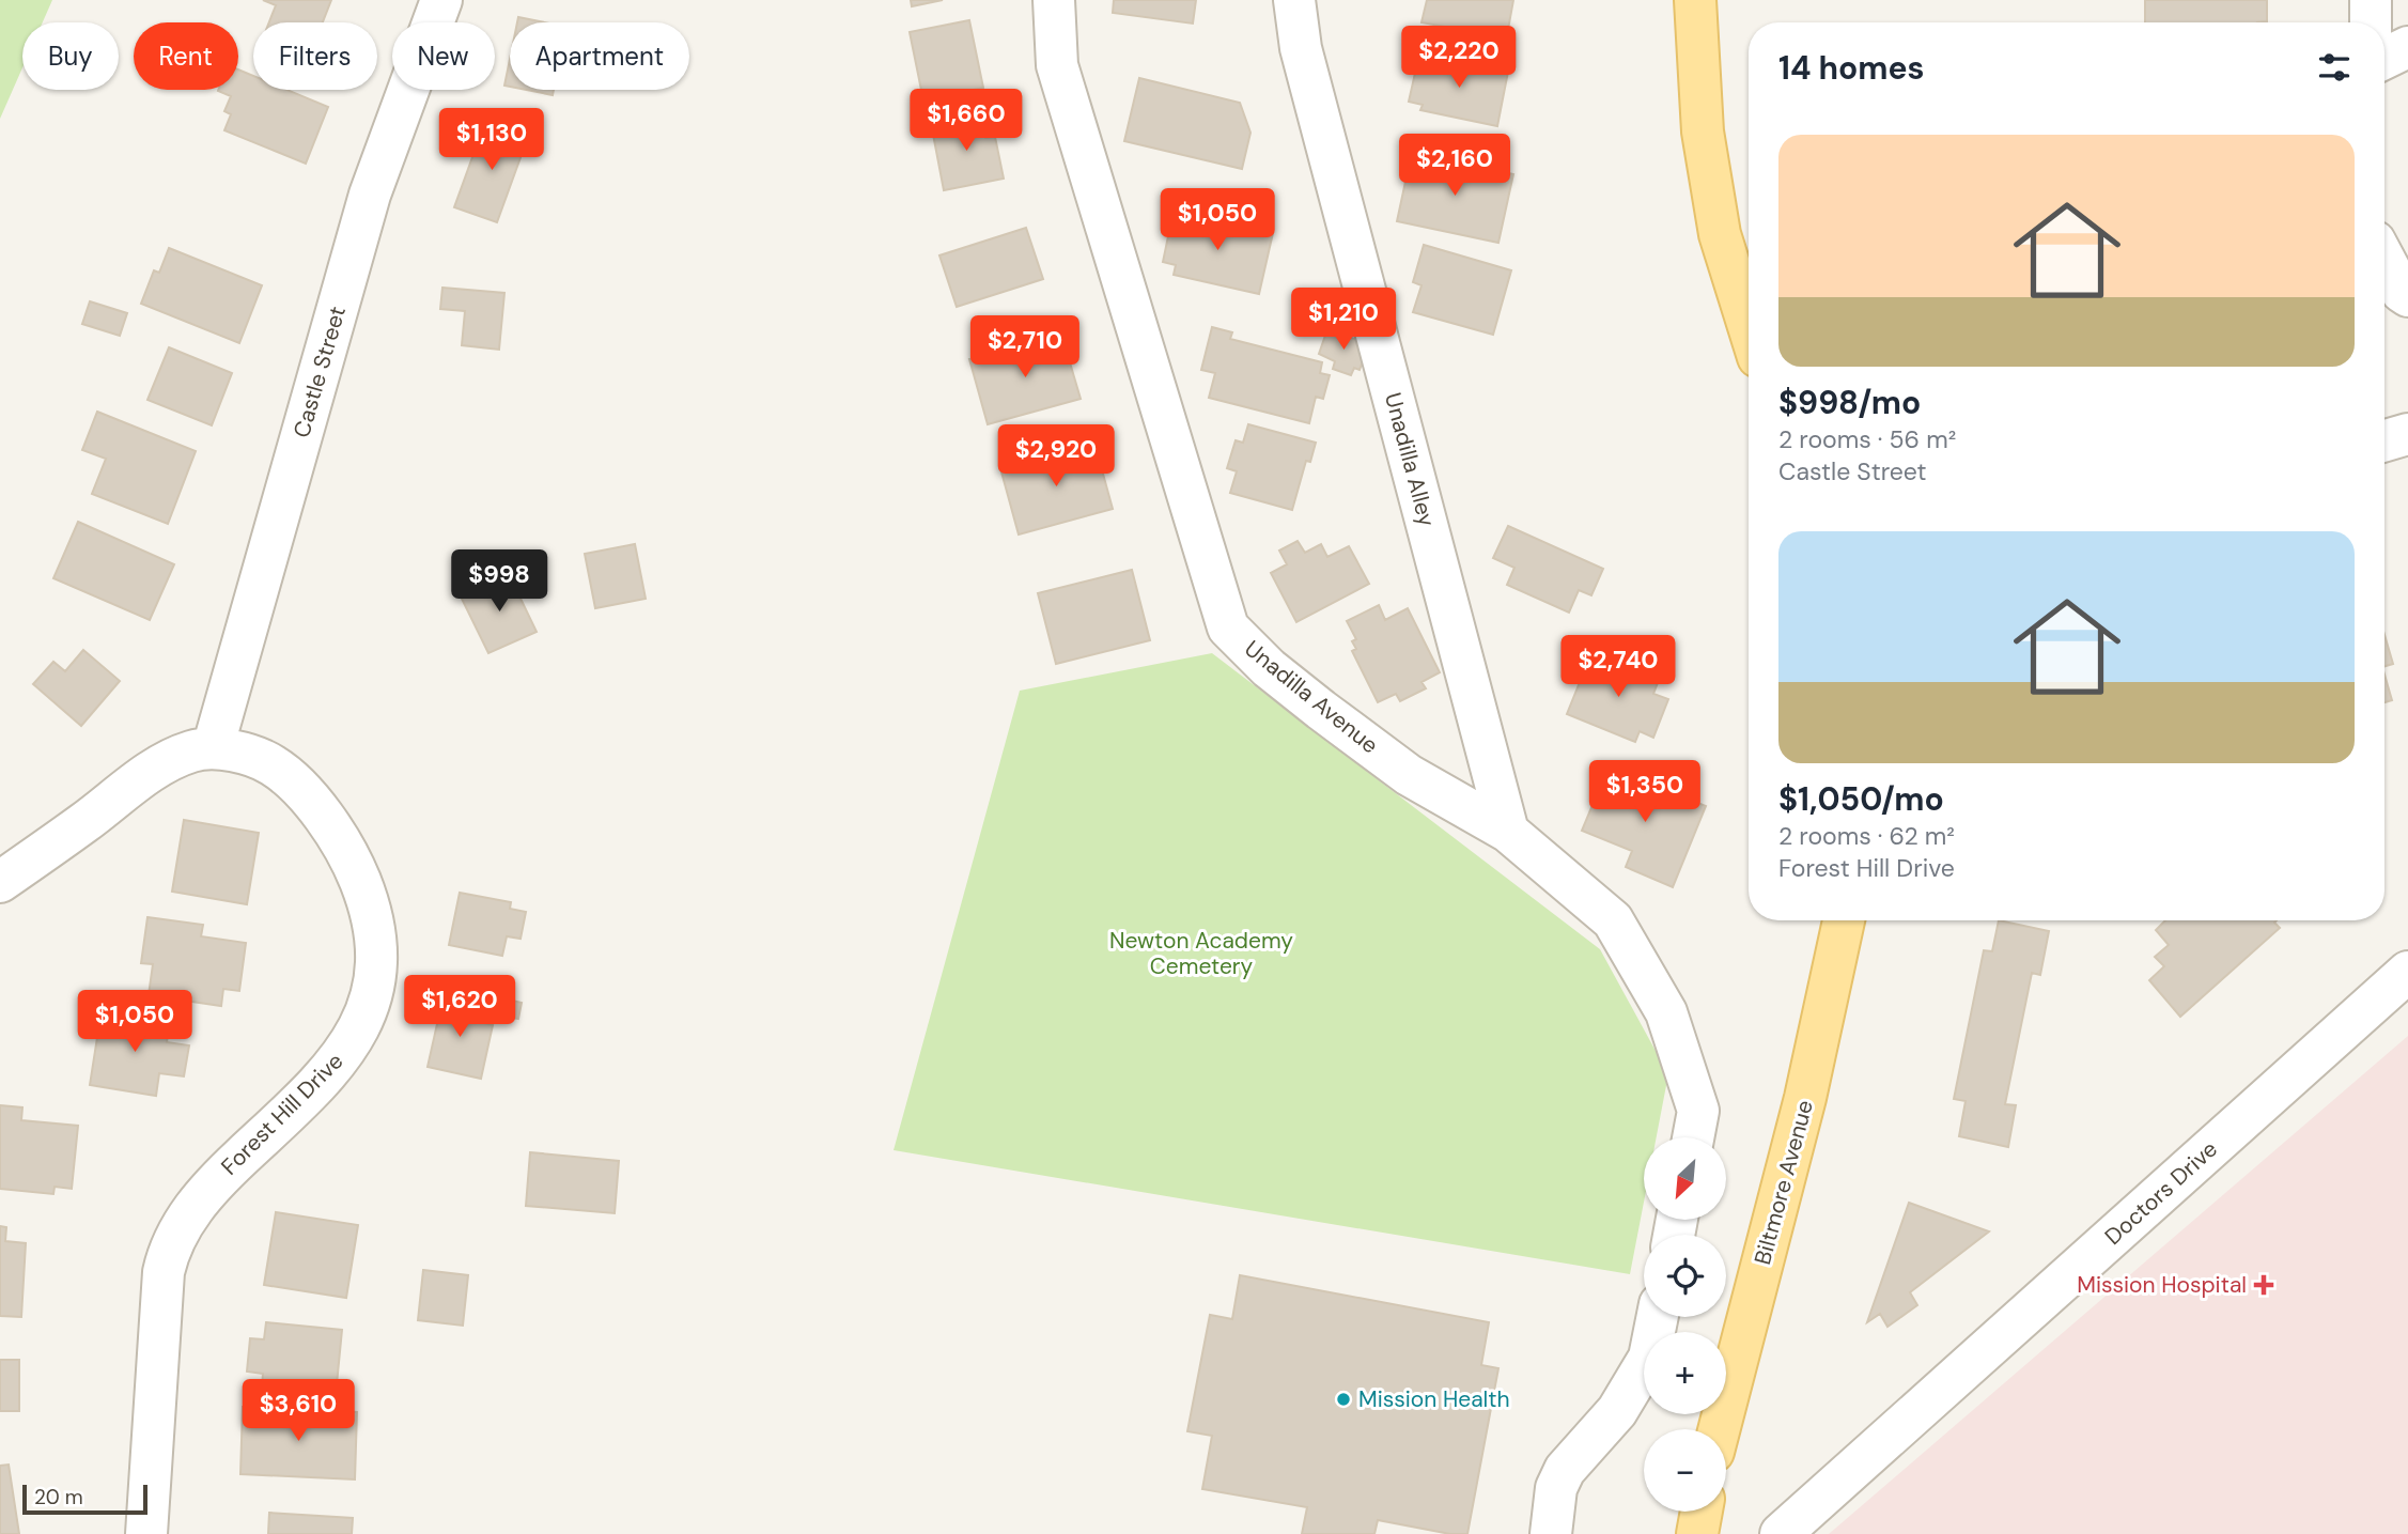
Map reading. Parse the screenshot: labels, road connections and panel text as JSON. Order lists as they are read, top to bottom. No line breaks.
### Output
{"streets":{"main road":["Biltmore Avenue"],"street":["Castle Street","Unadilla Alley","Unadilla Avenue","Forest Hill Drive","Doctors Drive"]},"crossings":[["Castle Street","Forest Hill Drive"],["Unadilla Alley","Unadilla Avenue"]],"parks":["Newton Academy Cemetery"],"places":{"health":["Mission Hospital"],"other":["Mission Health"]},"scale_bar":"20 m","north":"bottom left","page":{"chip":["Buy","Rent","Filters","New","Apartment"],"heading":"14 homes","price":["$2,220","$1,660","$1,130","$2,160","$1,050","$1,210","$2,710","$2,920","$998","$2,740","$1,350","$1,620","$1,050","$3,610"],"list":[{"name":"$998/mo","note":"2 rooms · 56 m² · Castle Street"},{"name":"$1,050/mo","note":"2 rooms · 62 m² · Forest Hill Drive"}],"map_buttons":["+","−"],"scale":"20 m"}}
